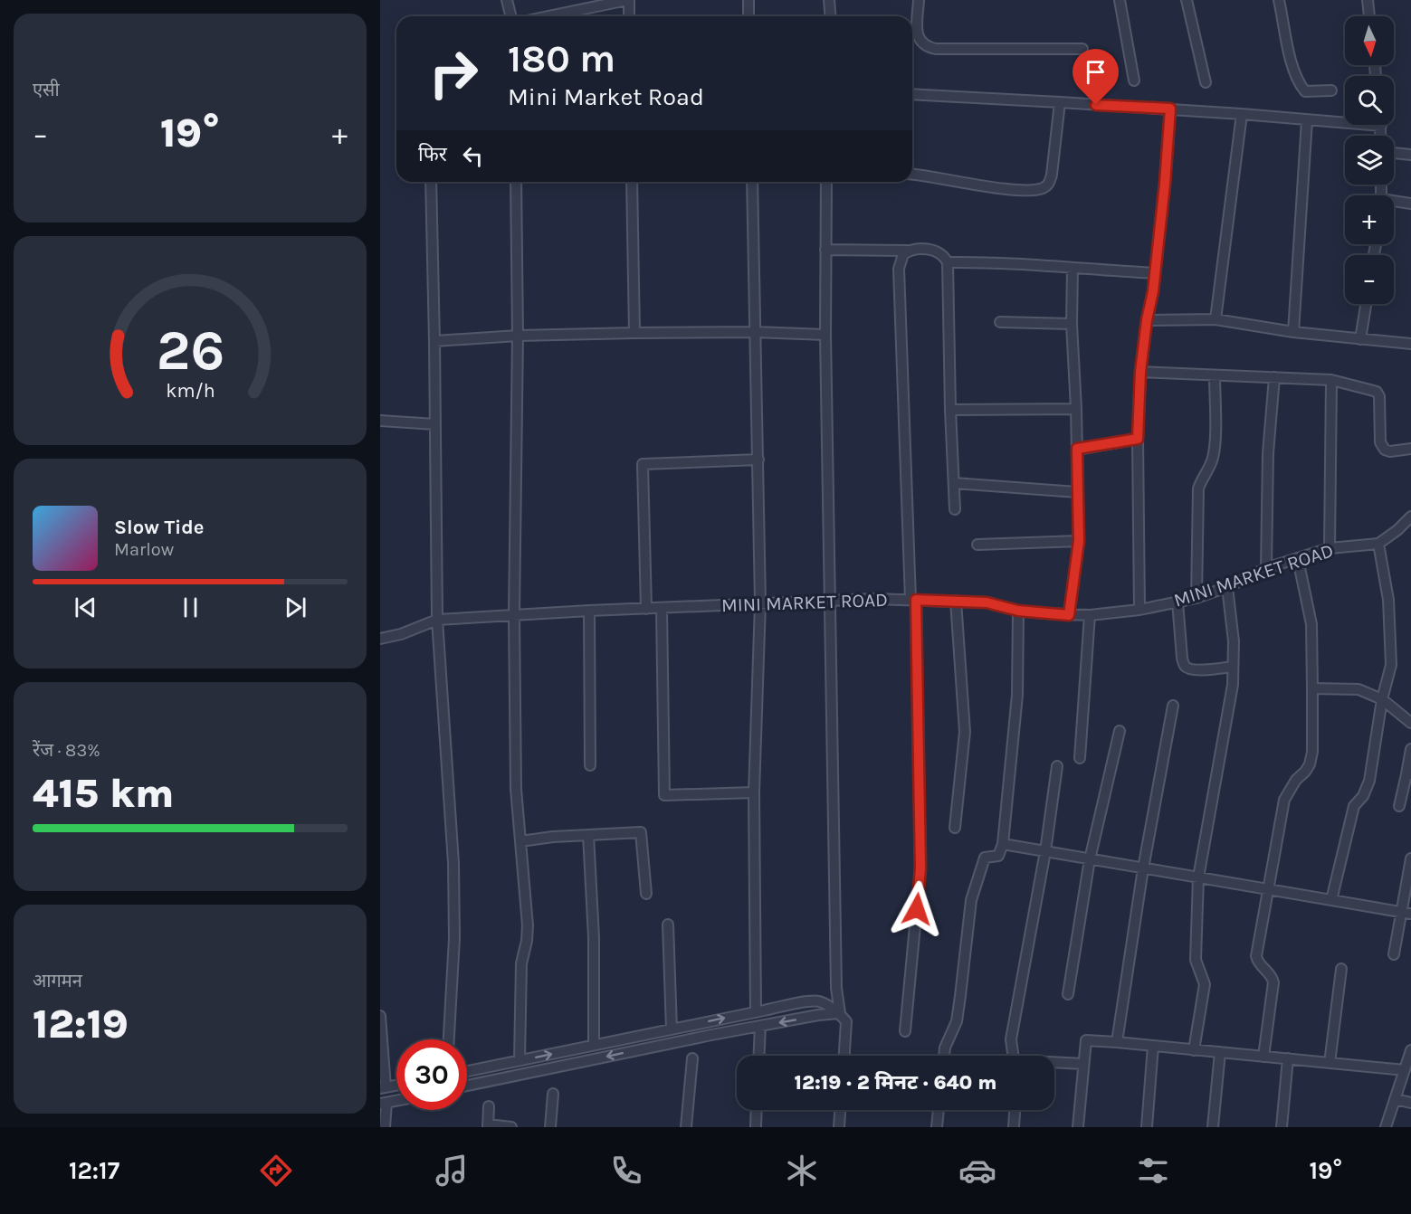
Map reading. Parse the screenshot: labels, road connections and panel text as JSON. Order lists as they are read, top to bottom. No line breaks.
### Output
{"streets":{"street":["MINI MARKET ROAD"]},"north":"bottom","page":{"tile":["एसी",["रेंज · 83%","415 km"],["आगमन","12:19"]],"map_buttons":["+","−"],"turn":["180 m","Mini Market Road"],"heat":["−","19°","+"],"then":"फिर","song":["Slow Tide","Marlow"],"limit":"30","trip":"12:19 · 2 मिनट · 640 m","tabs":["12:17","19°"],"gauge":["26","km/h"]}}
